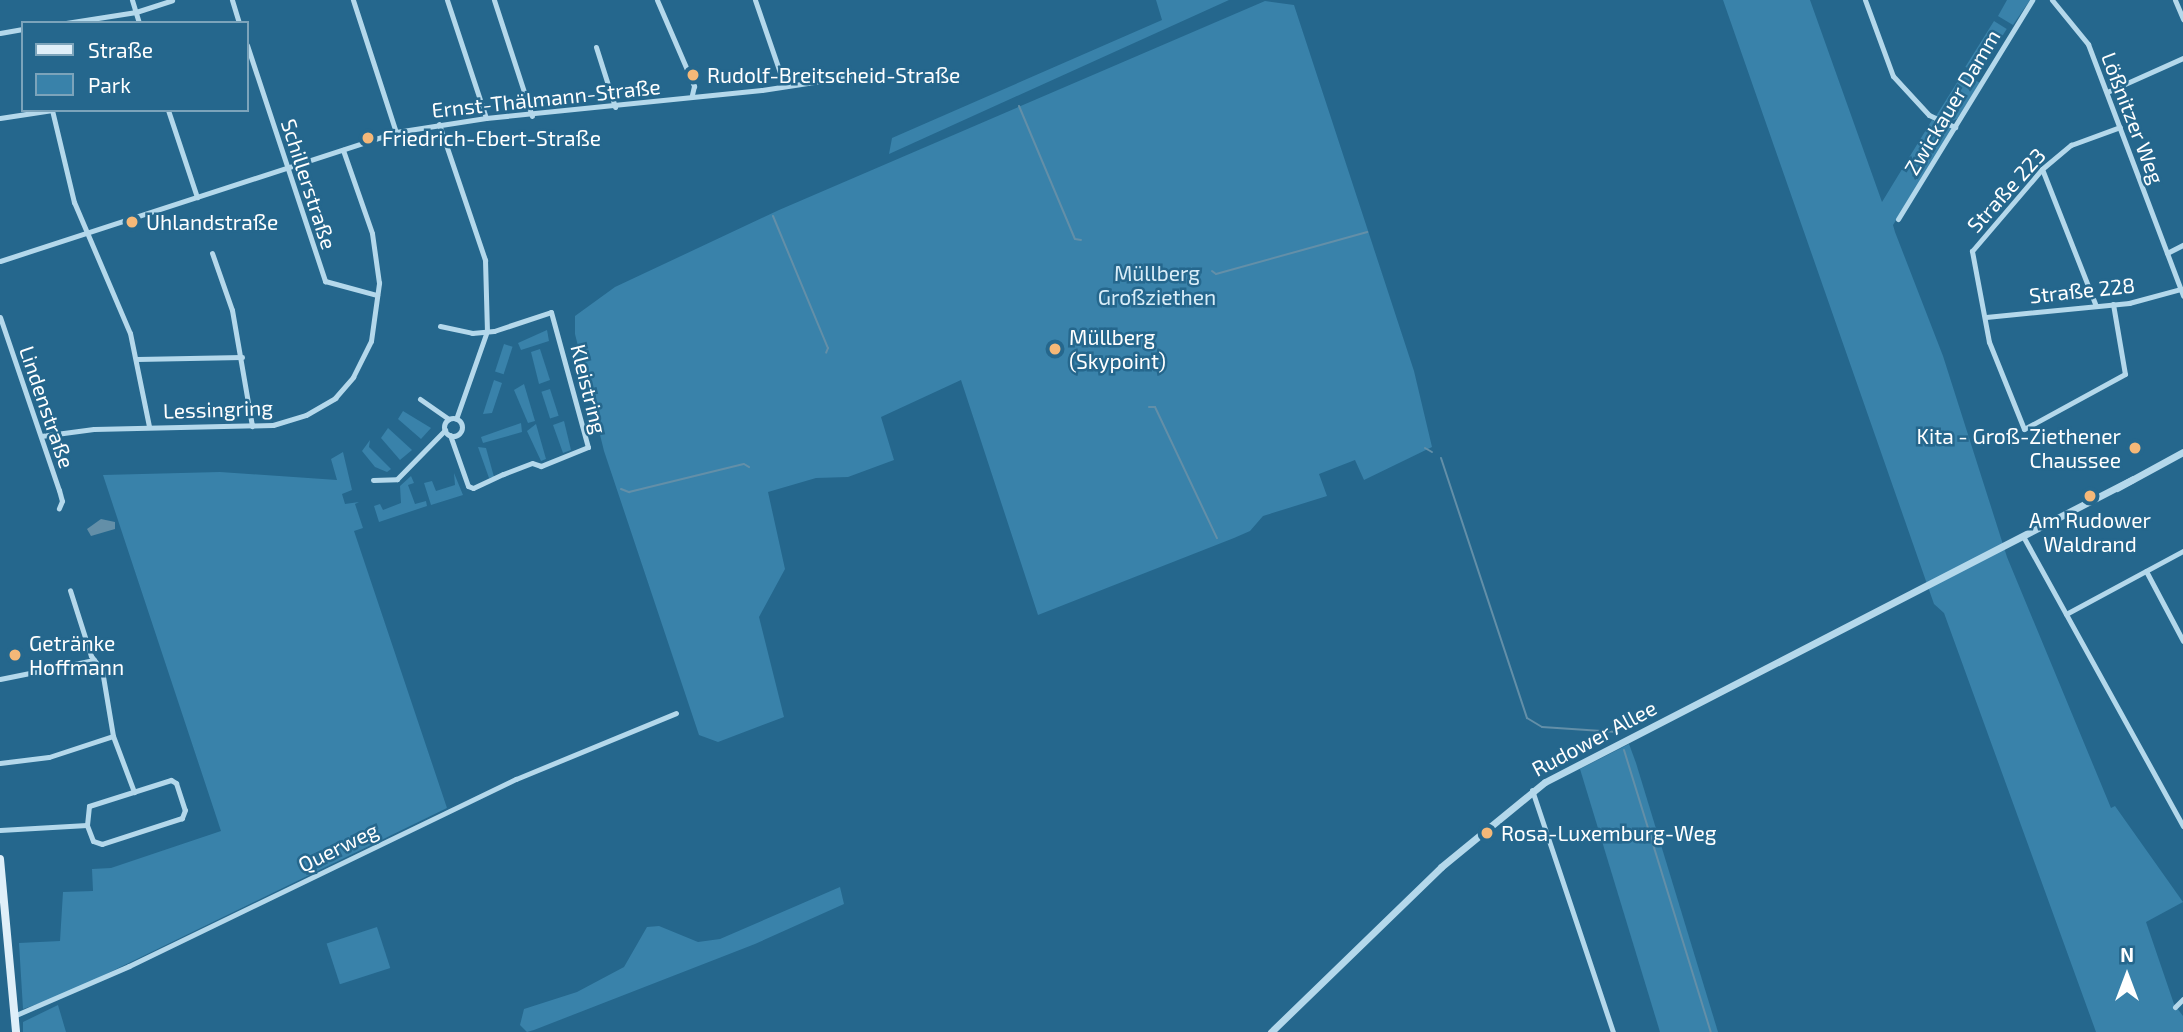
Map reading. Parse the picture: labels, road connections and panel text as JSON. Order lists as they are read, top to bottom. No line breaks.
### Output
{"streets":{"street":["Ernst-Thälmann-Straße","Zwickauer Damm","Lößnitzer Weg","Schillerstraße","Straße 223","Straße 228","Kleistring","Lindenstraße","Lessingring","Rudower Allee","Querweg"]},"crossings":[["Ernst-Thälmann-Straße","Schillerstraße"],["Ernst-Thälmann-Straße","Lessingring"],["Lößnitzer Weg","Straße 223"],["Lößnitzer Weg","Straße 228"],["Schillerstraße","Lessingring"],["Straße 223","Straße 228"],["Lindenstraße","Lessingring"]],"parks":["Müllberg Großziethen"],"places":["Rudolf-Breitscheid-Straße","Friedrich-Ebert-Straße","Uhlandstraße","Müllberg (Skypoint)","Kita - Groß-Ziethener Chaussee","Am Rudower Waldrand","Getränke Hoffmann","Rosa-Luxemburg-Weg"],"legend":["Straße","Park"],"north":"top"}
